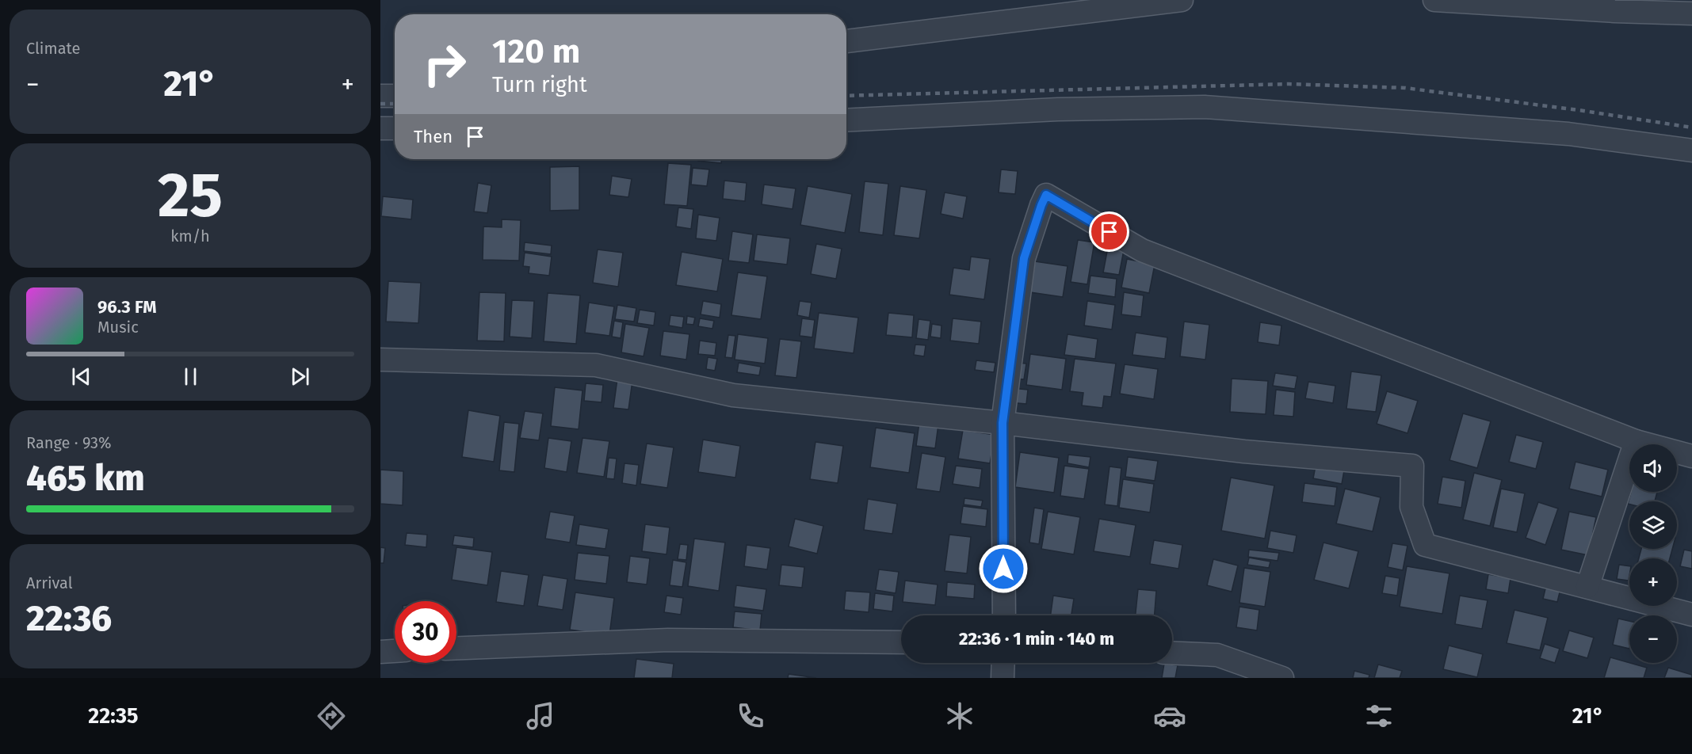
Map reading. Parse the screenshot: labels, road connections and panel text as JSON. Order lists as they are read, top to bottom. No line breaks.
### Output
{"page":{"tile":["Climate",["25","km/h"],["Range · 93%","465 km"],["Arrival","22:36"]],"turn":["120 m","Turn right"],"heat":["−","21°","+"],"then":"Then","song":["96.3 FM","Music"],"map_buttons":["+","−"],"limit":"30","trip":"22:36 · 1 min · 140 m","tabs":["22:35","21°"]}}
